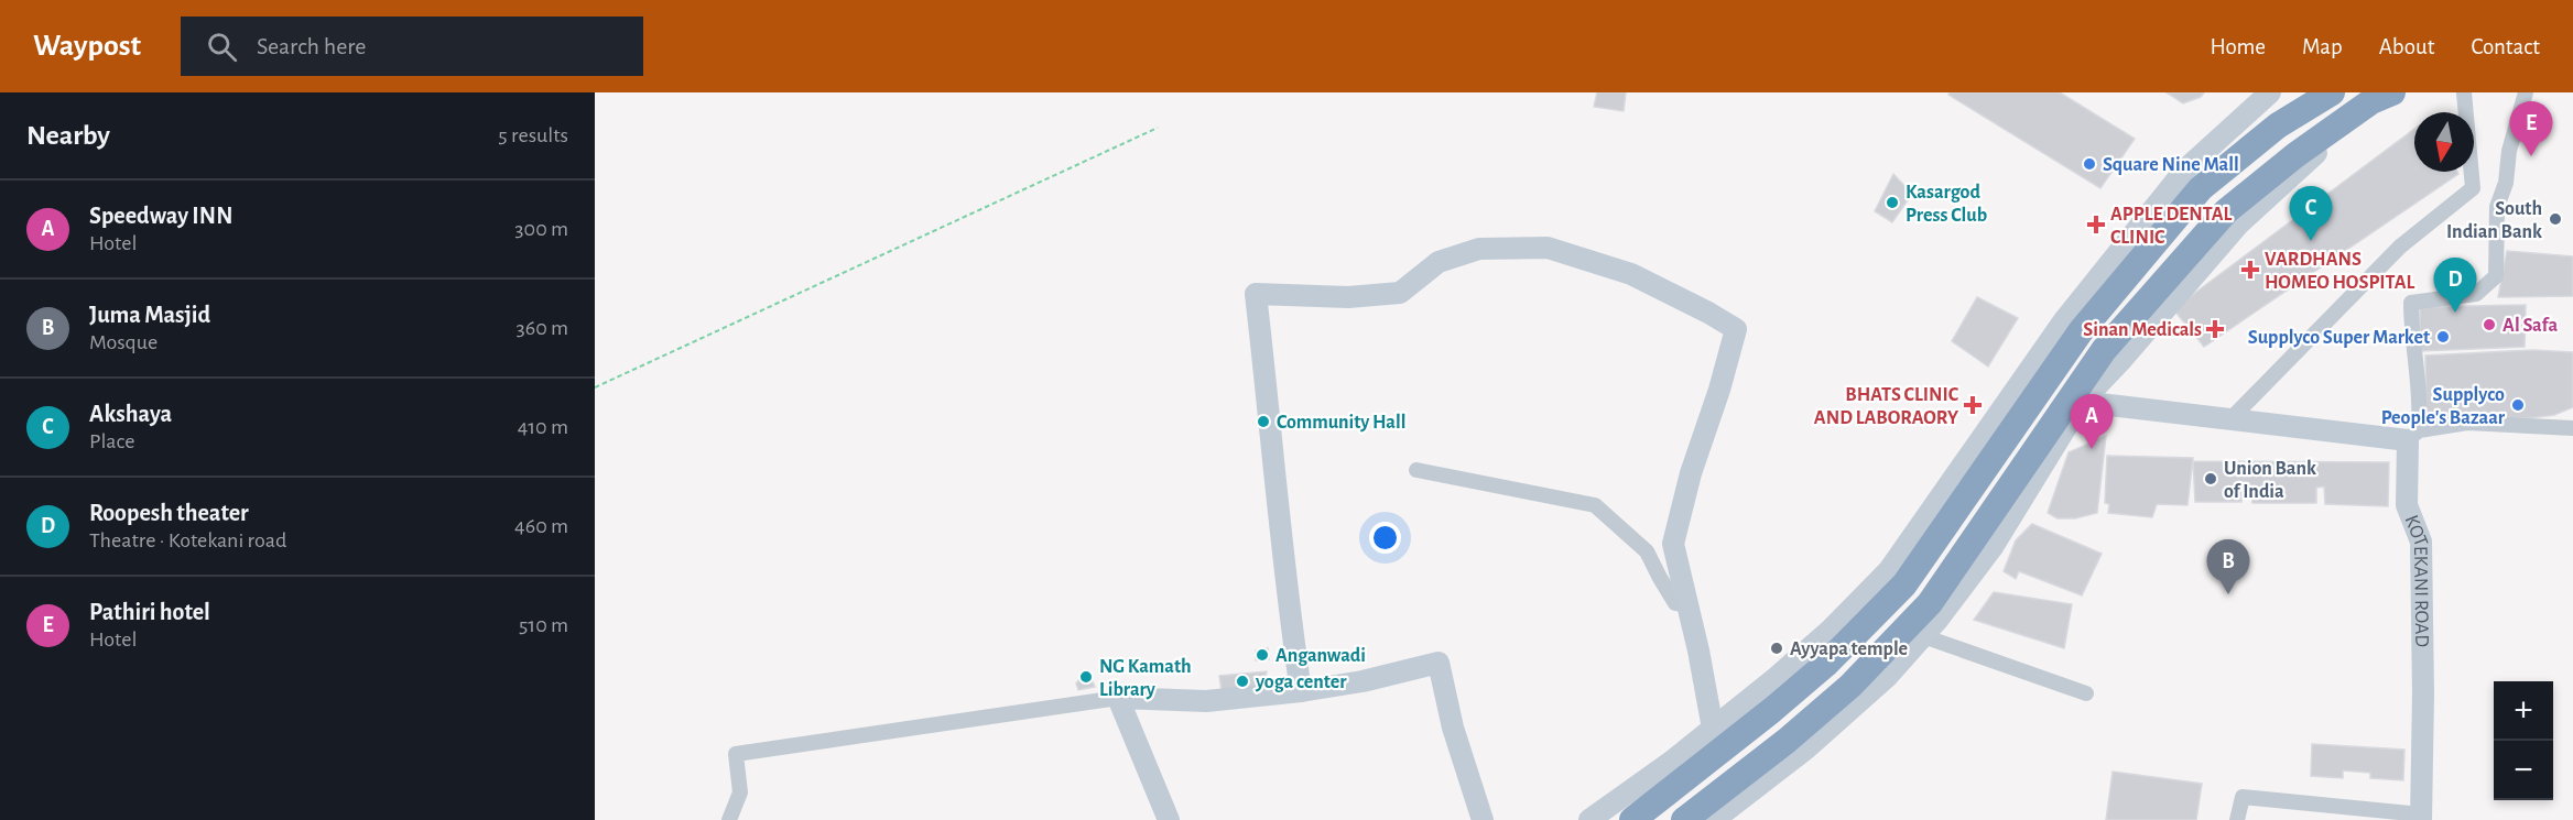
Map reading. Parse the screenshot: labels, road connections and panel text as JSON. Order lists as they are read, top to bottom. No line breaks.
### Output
{"streets":{"street":["KOTEKANI ROAD"]},"places":{"other":["Square Nine Mall","Kasargod Press Club","South Indian Bank","Al Safa","Supplyco Super Market","Supplyco People's Bazaar","Community Hall","Union Bank of India","Ayyapa temple","Anganwadi","NG Kamath Library","yoga center"],"health":["APPLE DENTAL CLINIC","VARDHANS HOMEO HOSPITAL","Sinan Medicals","BHATS CLINIC AND LABORAORY"]},"north":"bottom","page":{"header":"Waypost","search":"Search here","nav":["Home","Map","About","Contact"],"heading":["Nearby","5 results"],"pins":["E","C","D","A","B"],"list":[{"mark":"A","name":"Speedway INN","note":"Hotel","value":"300 m"},{"mark":"B","name":"Juma Masjid","note":"Mosque","value":"360 m"},{"mark":"C","name":"Akshaya","note":"Place","value":"410 m"},{"mark":"D","name":"Roopesh theater","note":"Theatre · Kotekani road","value":"460 m"},{"mark":"E","name":"Pathiri hotel","note":"Hotel","value":"510 m"}],"map_buttons":["+","−"]}}
